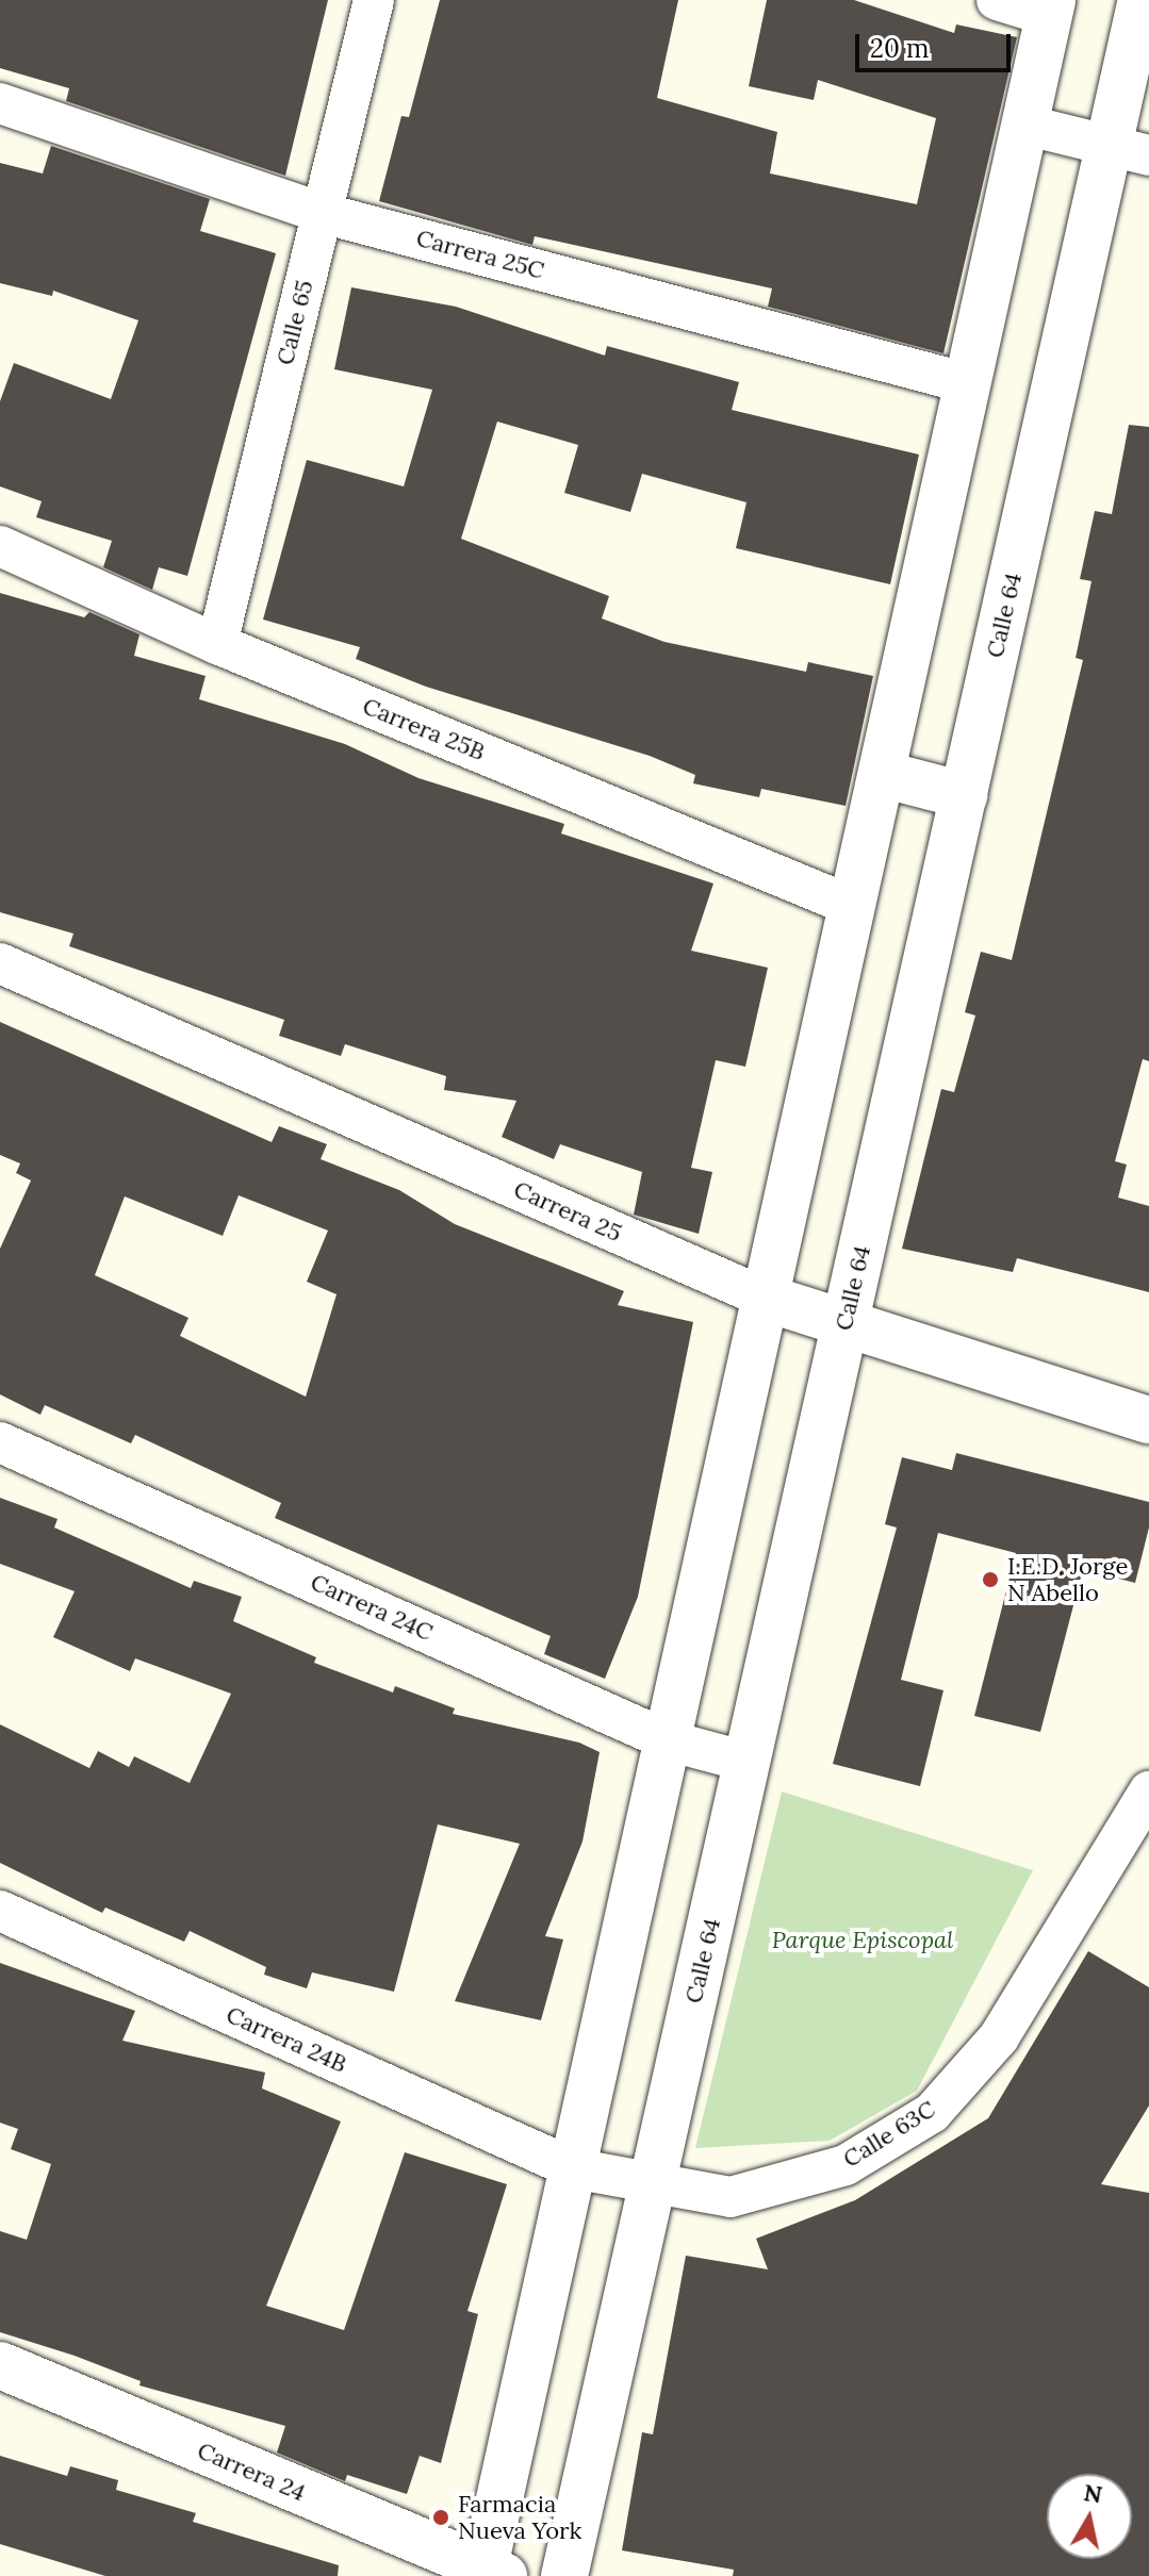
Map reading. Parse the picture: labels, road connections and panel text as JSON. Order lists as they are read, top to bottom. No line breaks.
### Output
{"streets":{"street":["Carrera 25C","Calle 65","Calle 64","Carrera 25B","Carrera 25","Carrera 24C","Carrera 24B","Calle 63C","Carrera 24"]},"crossings":[["Carrera 25C","Calle 65"],["Calle 65","Carrera 25B"],["Calle 64","Carrera 25"],["Calle 64","Carrera 24C"],["Calle 64","Calle 63C"],["Carrera 24B","Calle 63C"]],"parks":["Parque Episcopal"],"places":["I.E.D. Jorge N Abello","Farmacia Nueva York"],"scale_bar":"20 m","north":"top"}
